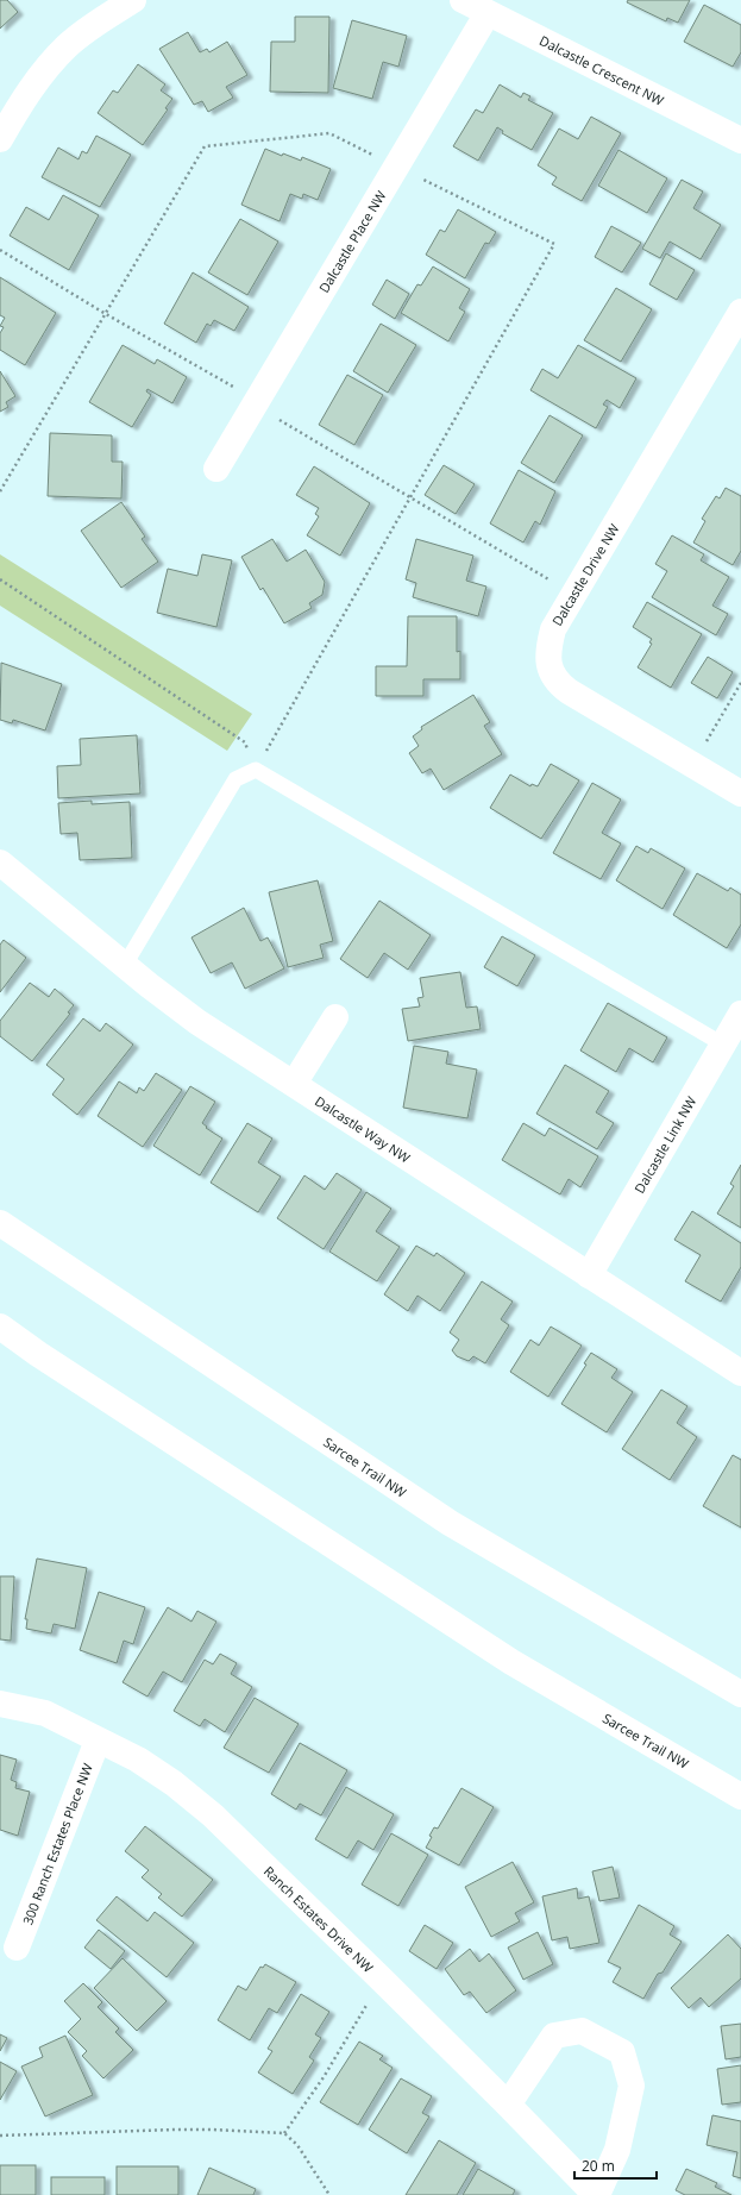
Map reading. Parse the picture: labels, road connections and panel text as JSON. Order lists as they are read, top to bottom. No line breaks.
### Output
{"streets":{"street":["Dalcastle Crescent NW","Dalcastle Place NW","Dalcastle Drive NW","Dalcastle Way NW","Dalcastle Link NW","Sarcee Trail NW","300 Ranch Estates Place NW","Ranch Estates Drive NW"]},"crossings":[["Dalcastle Crescent NW","Dalcastle Place NW"],["Dalcastle Way NW","Dalcastle Link NW"],["300 Ranch Estates Place NW","Ranch Estates Drive NW"]],"scale_bar":"20 m"}
